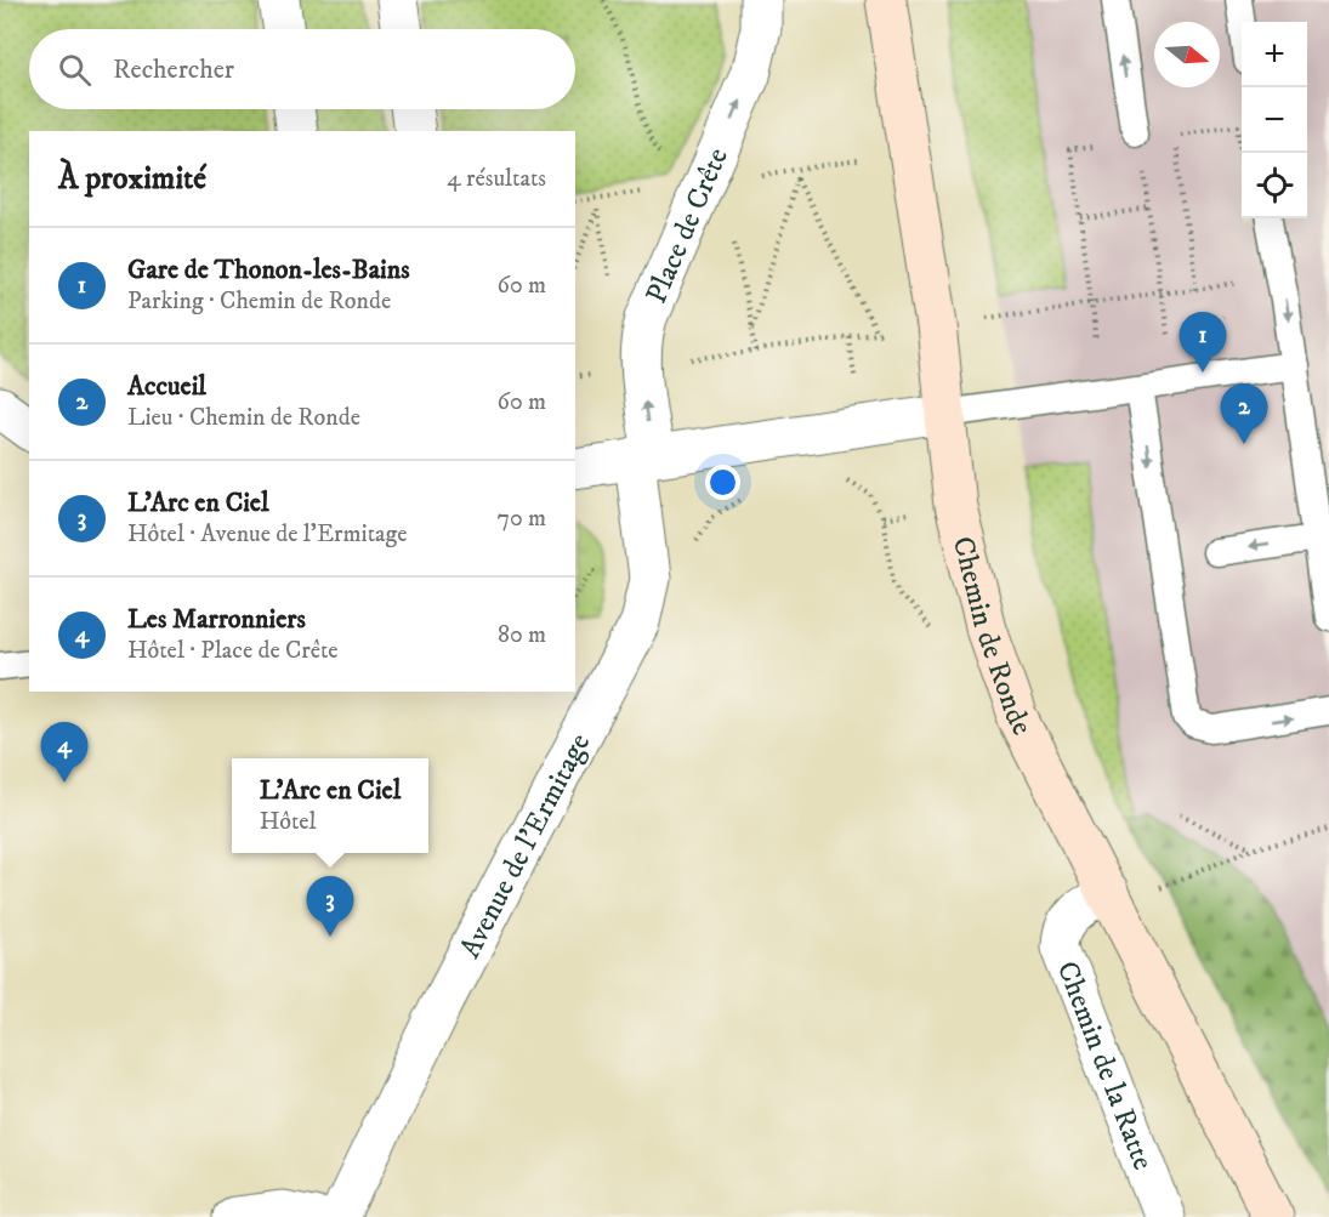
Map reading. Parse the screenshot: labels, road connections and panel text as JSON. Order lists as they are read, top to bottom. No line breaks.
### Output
{"streets":{"main road":["Chemin de Ronde"],"street":["Place de Crête","Avenue de l'Ermitage","Chemin de la Ratte"]},"crossings":[["Place de Crête","Avenue de l'Ermitage"],["Chemin de Ronde","Chemin de la Ratte"]],"one_way":["Place de Crête"],"north":"right","page":{"map_buttons":["+","−"],"search":"Rechercher","heading":["À proximité","4 résultats"],"list":[{"mark":"1","name":"Gare de Thonon-les-Bains","note":"Parking · Chemin de Ronde","value":"60 m"},{"mark":"2","name":"Accueil","note":"Lieu · Chemin de Ronde","value":"60 m"},{"mark":"3","name":"L'Arc en Ciel","note":"Hôtel · Avenue de l'Ermitage","value":"70 m"},{"mark":"4","name":"Les Marronniers","note":"Hôtel · Place de Crête","value":"80 m"}],"pins":["1","2","4","3"],"popup":["L'Arc en Ciel","Hôtel"]}}
